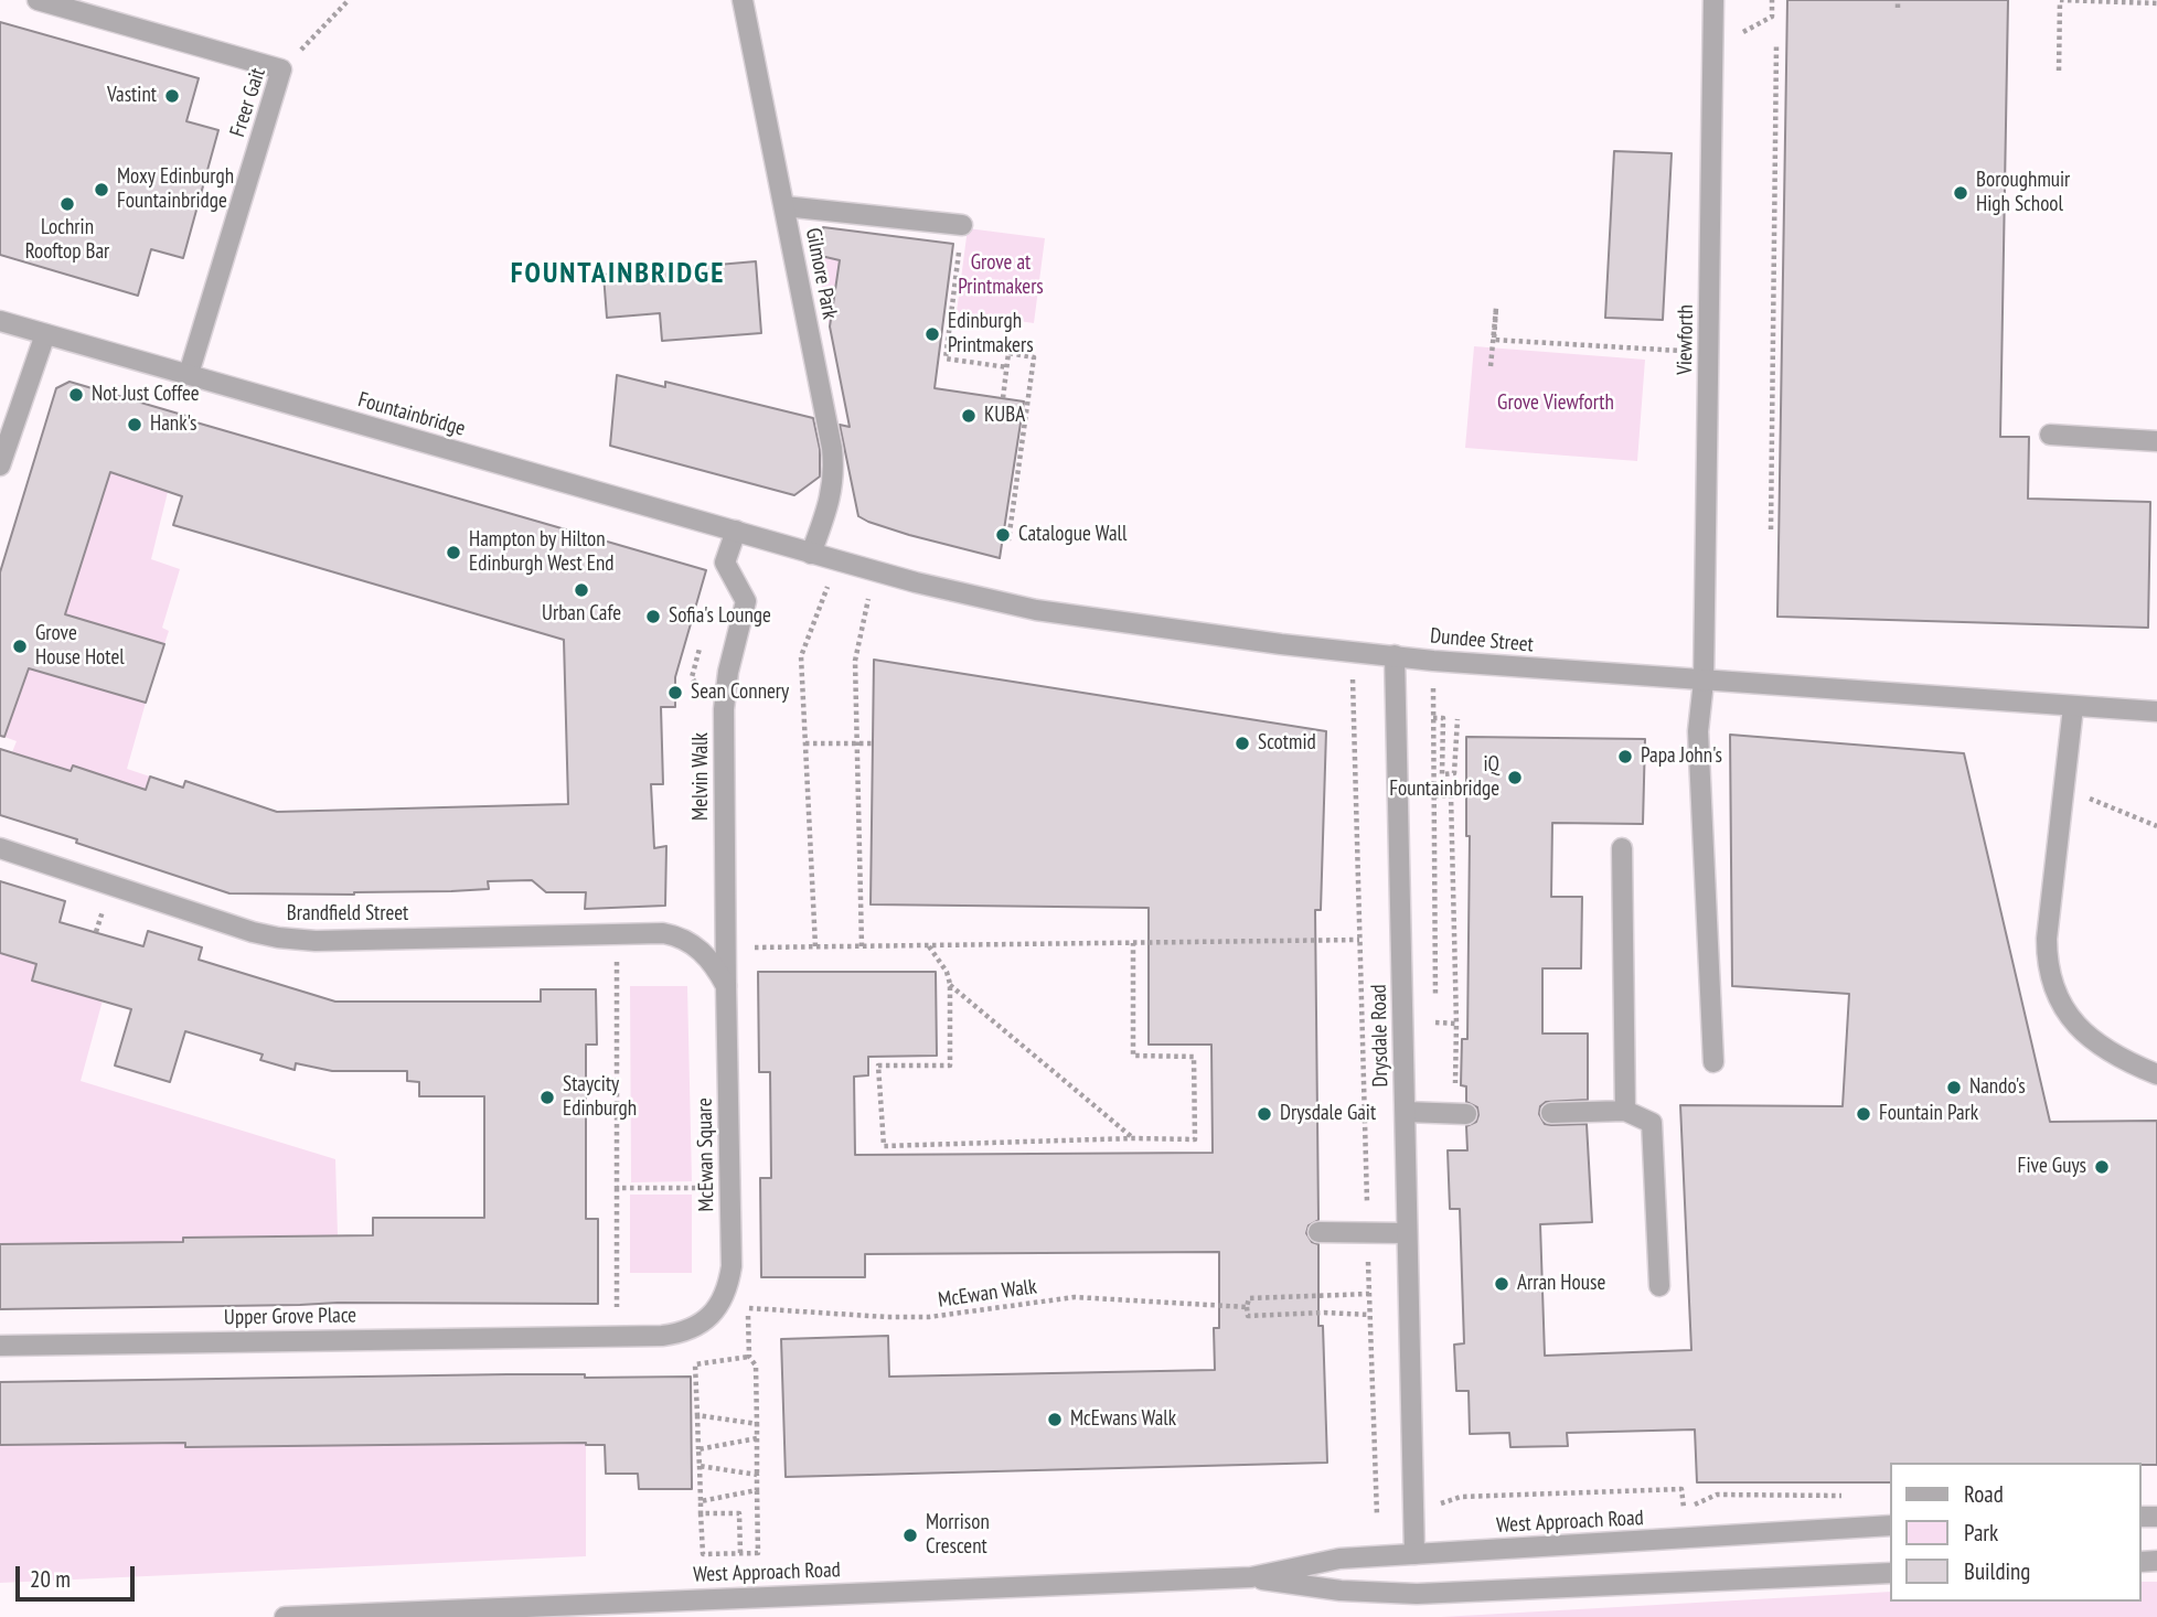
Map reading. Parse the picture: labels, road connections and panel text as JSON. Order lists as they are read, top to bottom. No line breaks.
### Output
{"streets":{"street":["Freer Gait","Gilmore Park","Viewforth","Fountainbridge","Dundee Street","Melvin Walk","Brandfield Street","Drysdale Road","McEwan Square","Upper Grove Place","West Approach Road"],"path":["McEwan Walk"]},"crossings":[["Freer Gait","Fountainbridge"],["Gilmore Park","Fountainbridge"],["Gilmore Park","Dundee Street"],["Viewforth","Dundee Street"],["Fountainbridge","Dundee Street"],["Fountainbridge","Melvin Walk"],["Dundee Street","Drysdale Road"],["Melvin Walk","McEwan Square"],["Drysdale Road","West Approach Road"],["McEwan Square","McEwan Walk"]],"districts":["FOUNTAINBRIDGE"],"parks":["Grove at Printmakers","Grove Viewforth"],"places":["Vastint","Moxy Edinburgh Fountainbridge","Boroughmuir High School","Lochrin Rooftop Bar","Edinburgh Printmakers","Not Just Coffee","KUBA","Hank's","Catalogue Wall","Hampton by Hilton Edinburgh West End","Urban Cafe","Sofia's Lounge","Grove House Hotel","Sean Connery","Scotmid","Papa John's","iQ Fountainbridge","Nando's","Staycity Edinburgh","Drysdale Gait","Fountain Park","Five Guys","Arran House","McEwans Walk","Morrison Crescent"],"legend":["Road","Park","Building"],"scale_bar":"20 m"}
